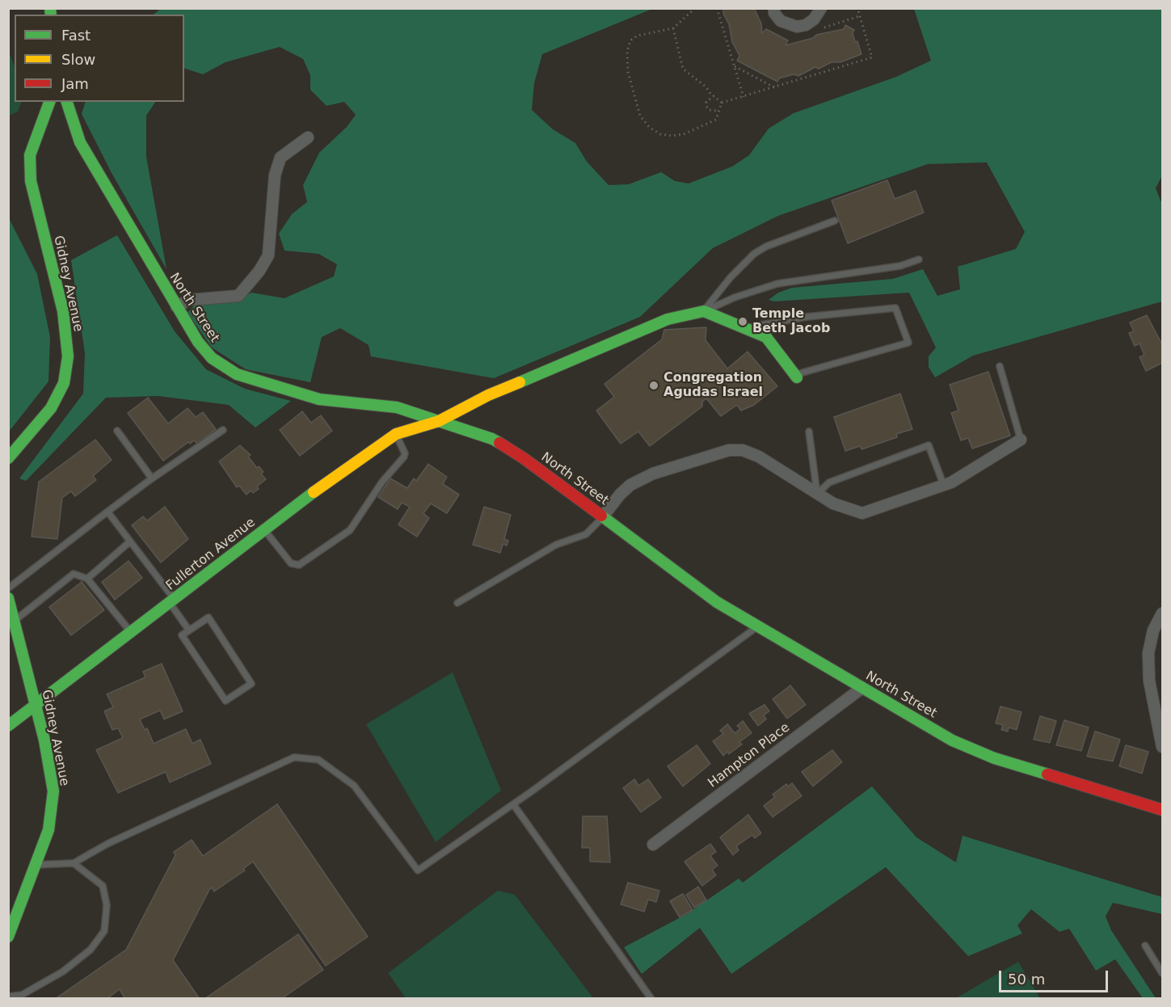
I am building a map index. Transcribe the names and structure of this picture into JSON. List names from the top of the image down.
{
  "streets": {
    "street": [
      "Gidney Avenue",
      "North Street",
      "Fullerton Avenue",
      "Hampton Place"
    ]
  },
  "crossings": [
    ["Gidney Avenue", "Fullerton Avenue"],
    ["North Street", "Fullerton Avenue"],
    ["North Street", "Hampton Place"]
  ],
  "places": ["Temple Beth Jacob", "Congregation Agudas Israel"],
  "legend": ["Fast", "Slow", "Jam"],
  "scale_bar": "50 m"
}
